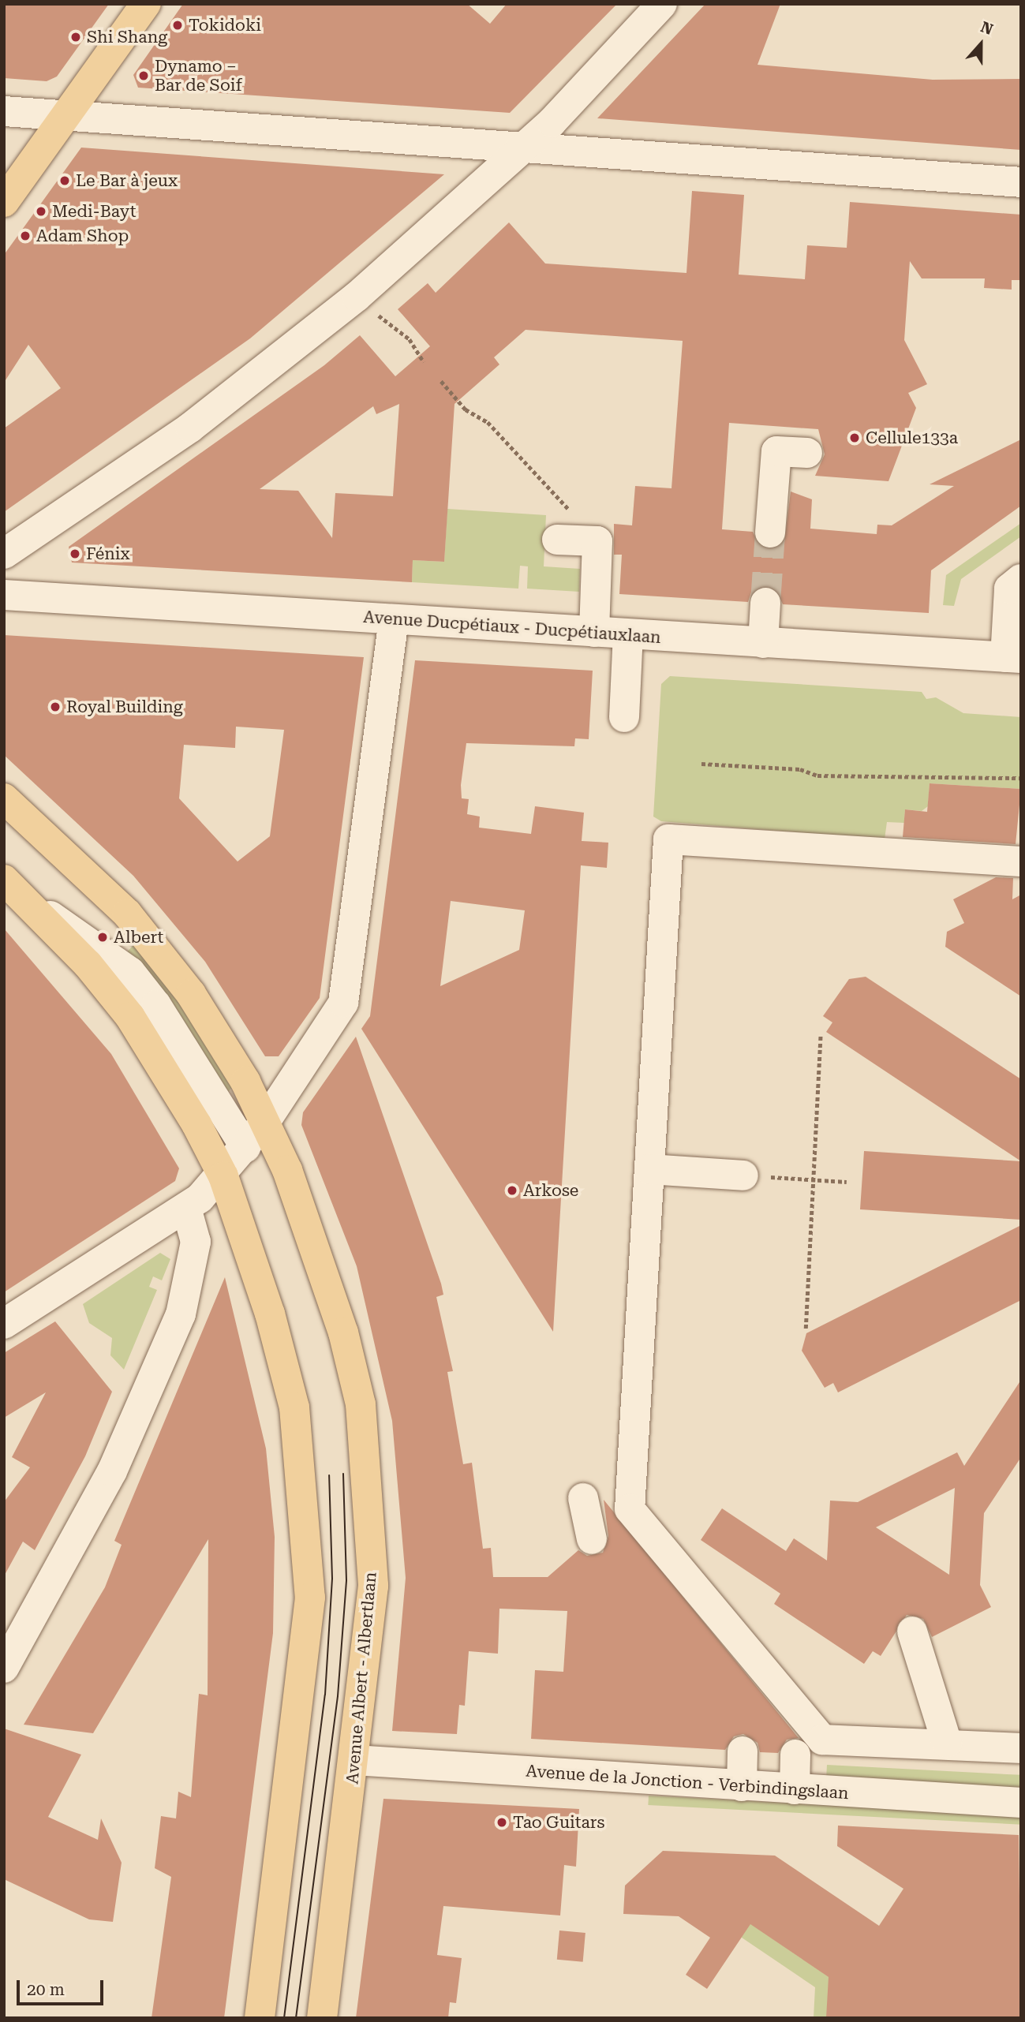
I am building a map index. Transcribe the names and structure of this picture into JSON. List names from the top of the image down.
{
  "streets": {
    "main road": ["Avenue Albert - Albertlaan"],
    "street": ["Avenue Ducpétiaux - Ducpétiauxlaan", "Avenue de la Jonction - Verbindingslaan"]
  },
  "crossings": [
    ["Avenue Albert - Albertlaan", "Avenue de la Jonction - Verbindingslaan"]
  ],
  "places": [
    "Tokidoki",
    "Shi Shang",
    "Dynamo – Bar de Soif",
    "Le Bar à jeux",
    "Medi-Bayt",
    "Adam Shop",
    "Cellule133a",
    "Fénix",
    "Royal Building",
    "Albert",
    "Arkose",
    "Tao Guitars"
  ],
  "scale_bar": "20 m",
  "north": "top"
}
